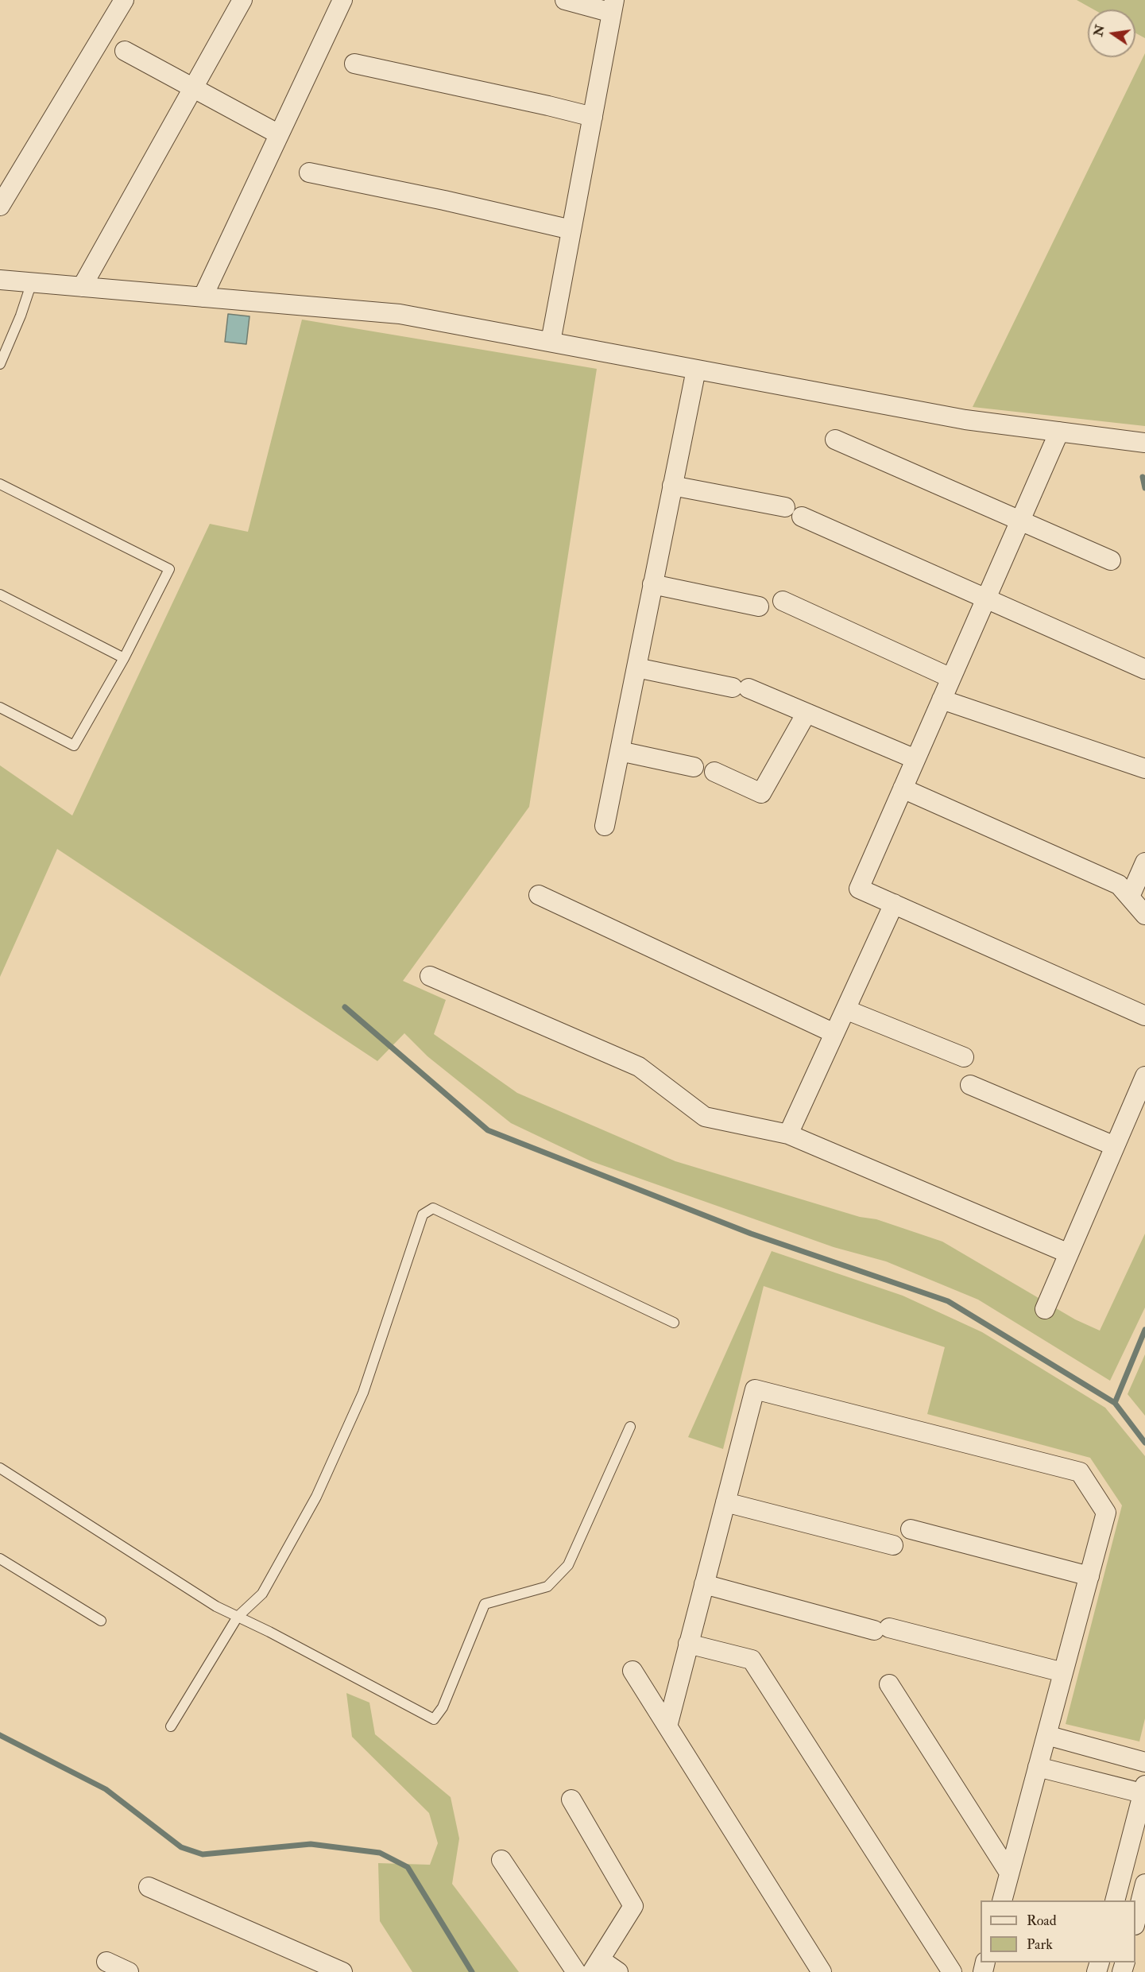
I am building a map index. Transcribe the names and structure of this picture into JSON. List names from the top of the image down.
{
  "legend": ["Road", "Park"],
  "north": "left"
}
